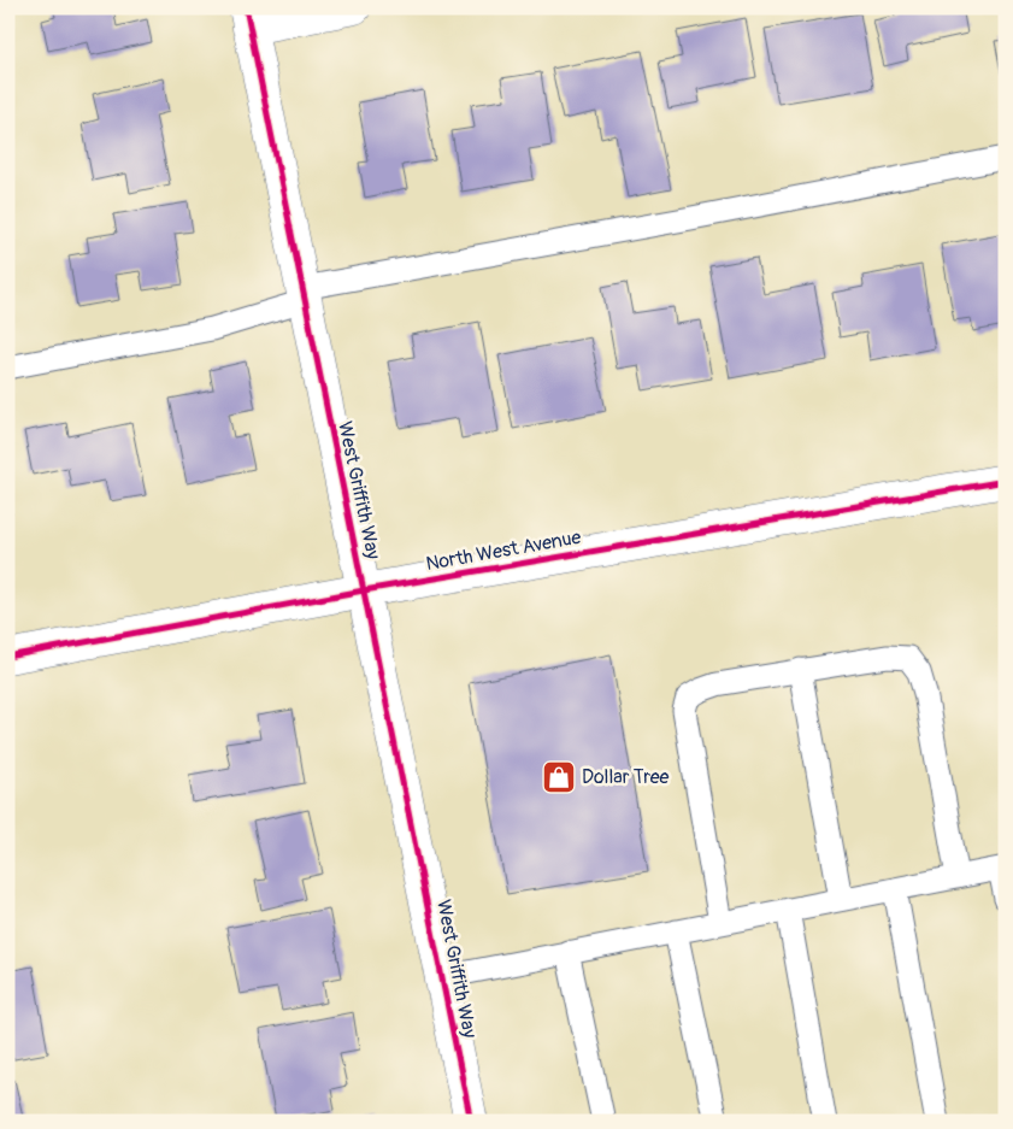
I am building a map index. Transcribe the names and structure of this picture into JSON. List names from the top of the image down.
{
  "streets": {
    "street": ["West Griffith Way", "North West Avenue"]
  },
  "crossings": [
    ["West Griffith Way", "North West Avenue"]
  ],
  "places": {
    "shop": ["Dollar Tree"]
  }
}
